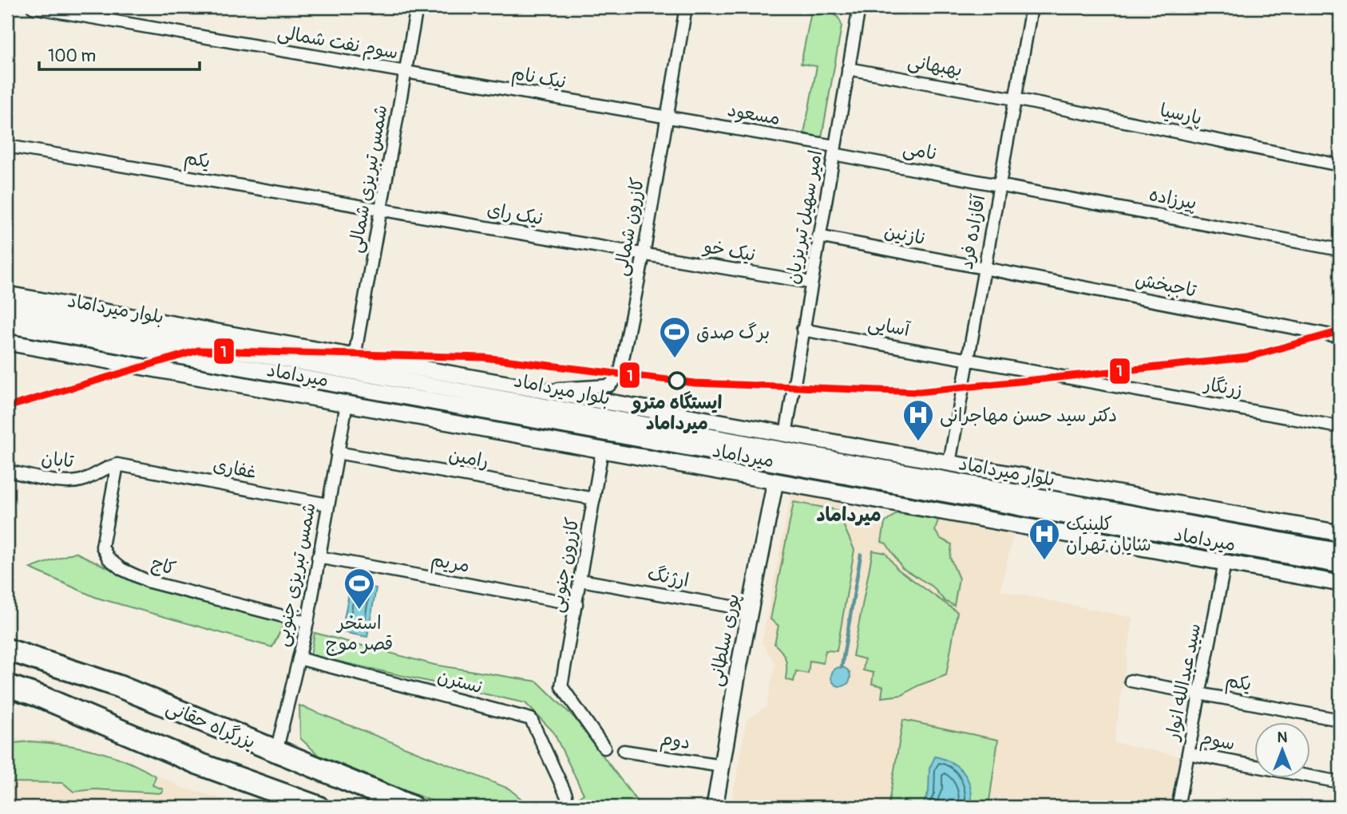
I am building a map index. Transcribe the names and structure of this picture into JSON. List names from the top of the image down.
{
  "streets": {
    "highway": ["بزرگراه حقانی"],
    "main road": ["بلوار میرداماد", "میرداماد", "پوری سلطانی"],
    "street": [
      "سوم نفت شمالی",
      "بهبهانی",
      "نیک نام",
      "مسعود",
      "پارسیا",
      "نامی",
      "یکم",
      "شمس تبریزی شمالی",
      "پیرزاده",
      "نیک رای",
      "امیر سهیل تبریزیان",
      "کازرون شمالی",
      "آقازاده فرد",
      "نازنین",
      "نیک خو",
      "تاجبخش",
      "آسایی",
      "زرنگار",
      "رامین",
      "تابان",
      "غفارى",
      "مریم",
      "کازرون جنوبی",
      "کاج",
      "شمس تبریزی جنوبی",
      "ارژنگ",
      "نسترن",
      "سید عبدالله انوار",
      "دوم",
      "سوم"
    ]
  },
  "crossings": [
    ["سوم نفت شمالی", "نیک نام"],
    ["سوم نفت شمالی", "شمس تبریزی شمالی"],
    ["بهبهانی", "پارسیا"],
    ["بهبهانی", "امیر سهیل تبریزیان"],
    ["بهبهانی", "آقازاده فرد"],
    ["نیک نام", "مسعود"],
    ["نیک نام", "شمس تبریزی شمالی"],
    ["نیک نام", "کازرون شمالی"],
    ["مسعود", "نامی"],
    ["مسعود", "امیر سهیل تبریزیان"],
    ["مسعود", "کازرون شمالی"],
    ["پارسیا", "آقازاده فرد"],
    ["نامی", "پیرزاده"],
    ["نامی", "امیر سهیل تبریزیان"],
    ["نامی", "آقازاده فرد"],
    ["یکم", "شمس تبریزی شمالی"],
    ["یکم", "نیک رای"],
    ["یکم", "سید عبدالله انوار"],
    ["شمس تبریزی شمالی", "نیک رای"],
    ["شمس تبریزی شمالی", "میرداماد"],
    ["پیرزاده", "آقازاده فرد"],
    ["نیک رای", "کازرون شمالی"],
    ["نیک رای", "نیک خو"],
    ["امیر سهیل تبریزیان", "نازنین"],
    ["امیر سهیل تبریزیان", "نیک خو"],
    ["امیر سهیل تبریزیان", "آسایی"],
    ["امیر سهیل تبریزیان", "میرداماد"],
    ["کازرون شمالی", "نیک خو"],
    ["کازرون شمالی", "میرداماد"],
    ["آقازاده فرد", "نازنین"],
    ["آقازاده فرد", "تاجبخش"],
    ["آقازاده فرد", "آسایی"],
    ["آقازاده فرد", "میرداماد"],
    ["آقازاده فرد", "زرنگار"],
    ["نازنین", "تاجبخش"],
    ["آسایی", "زرنگار"],
    ["میرداماد", "کازرون جنوبی"],
    ["میرداماد", "شمس تبریزی جنوبی"],
    ["میرداماد", "پوری سلطانی"],
    ["میرداماد", "سید عبدالله انوار"],
    ["رامین", "کازرون جنوبی"],
    ["رامین", "شمس تبریزی جنوبی"],
    ["تابان", "غفارى"],
    ["تابان", "کاج"],
    ["غفارى", "کاج"],
    ["غفارى", "شمس تبریزی جنوبی"],
    ["مریم", "کازرون جنوبی"],
    ["مریم", "شمس تبریزی جنوبی"],
    ["کازرون جنوبی", "ارژنگ"],
    ["کاج", "شمس تبریزی جنوبی"],
    ["شمس تبریزی جنوبی", "نسترن"],
    ["شمس تبریزی جنوبی", "بزرگراه حقانی"],
    ["ارژنگ", "پوری سلطانی"],
    ["پوری سلطانی", "دوم"],
    ["سید عبدالله انوار", "سوم"]
  ],
  "districts": ["میرداماد"],
  "places": {
    "sports": ["برگ صدق", "استخر قصر موج"],
    "other": ["ایستگاه مترو میرداماد"],
    "hospital": ["دکتر سید حسن مهاجرانی", "کلینیک شایان تهران"]
  },
  "lines": ["transit line 1"],
  "scale_bar": "100 m",
  "north": "top"
}
